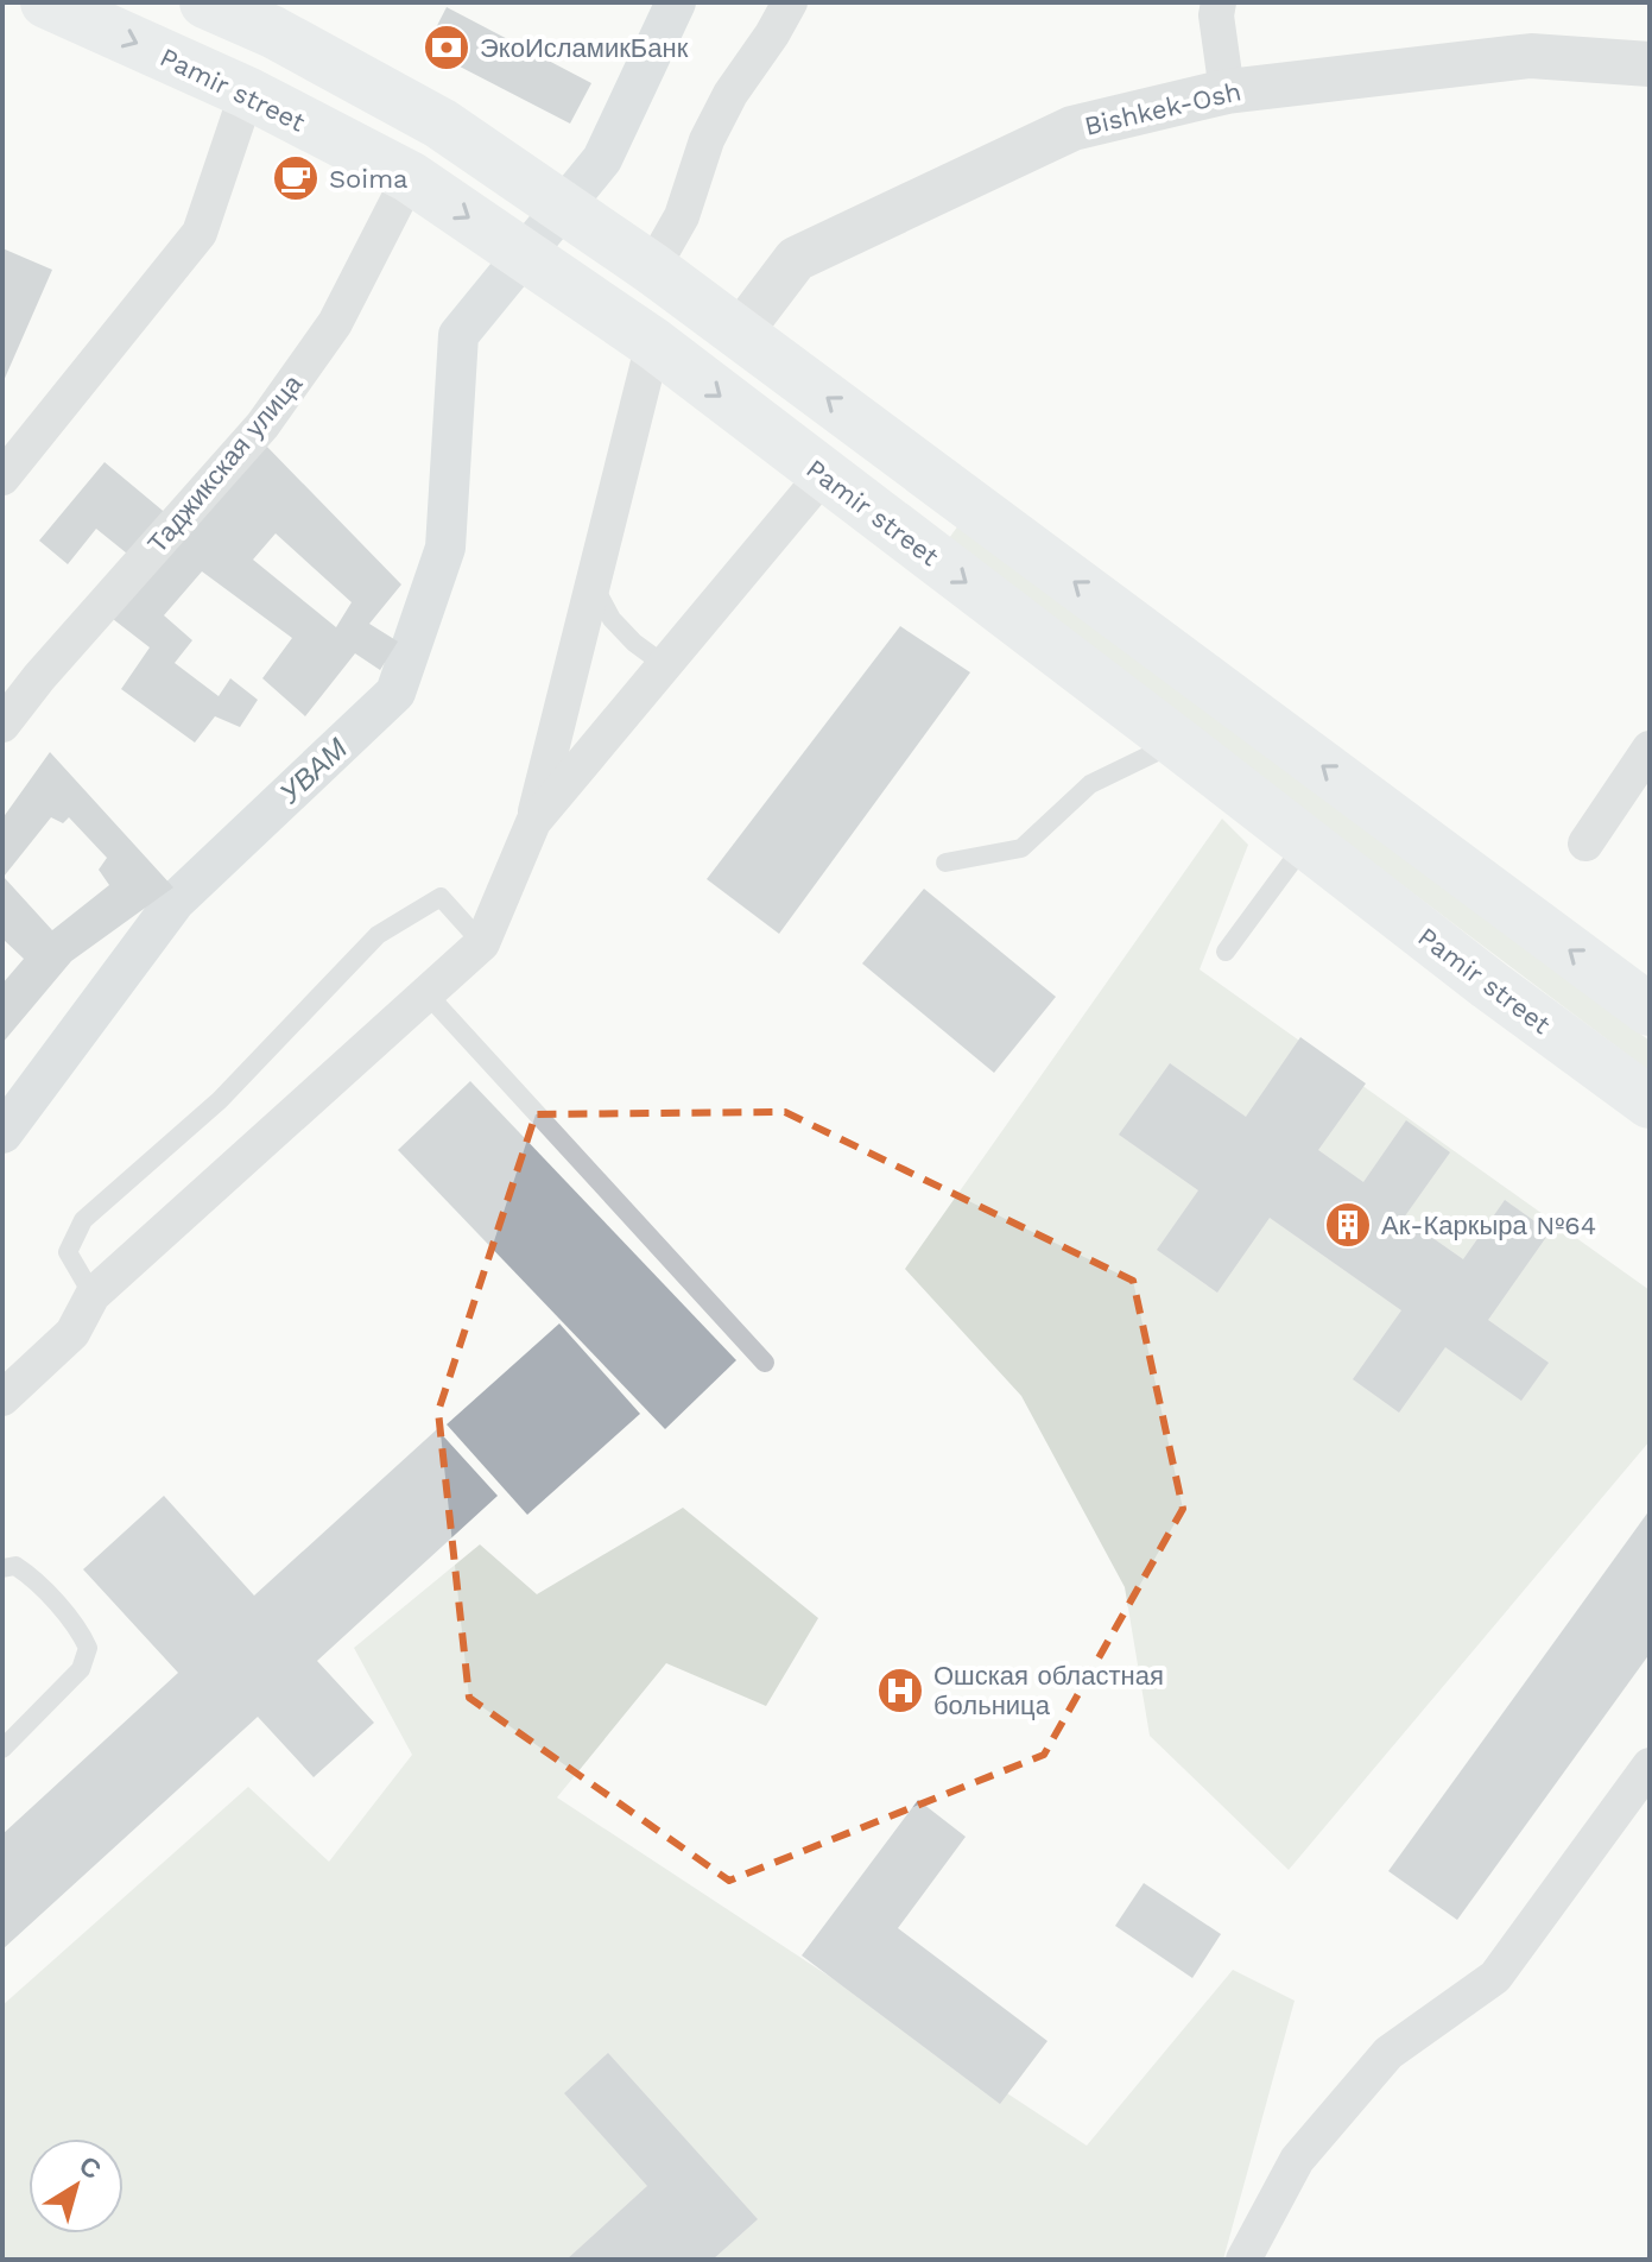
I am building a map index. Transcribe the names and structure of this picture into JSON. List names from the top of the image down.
{
  "streets": {
    "main road": ["Pamir street"],
    "street": ["Bishkek-Osh", "Таджикская улица"]
  },
  "crossings": [
    ["Pamir street", "Таджикская улица"]
  ],
  "water": ["УВАМ"],
  "places": {
    "bank": ["ЭкоИсламикБанк"],
    "cafe": ["Soima"],
    "building": ["Ак-Каркыра №64"],
    "hospital": ["Ошская областная больница"]
  },
  "north": "top right"
}
